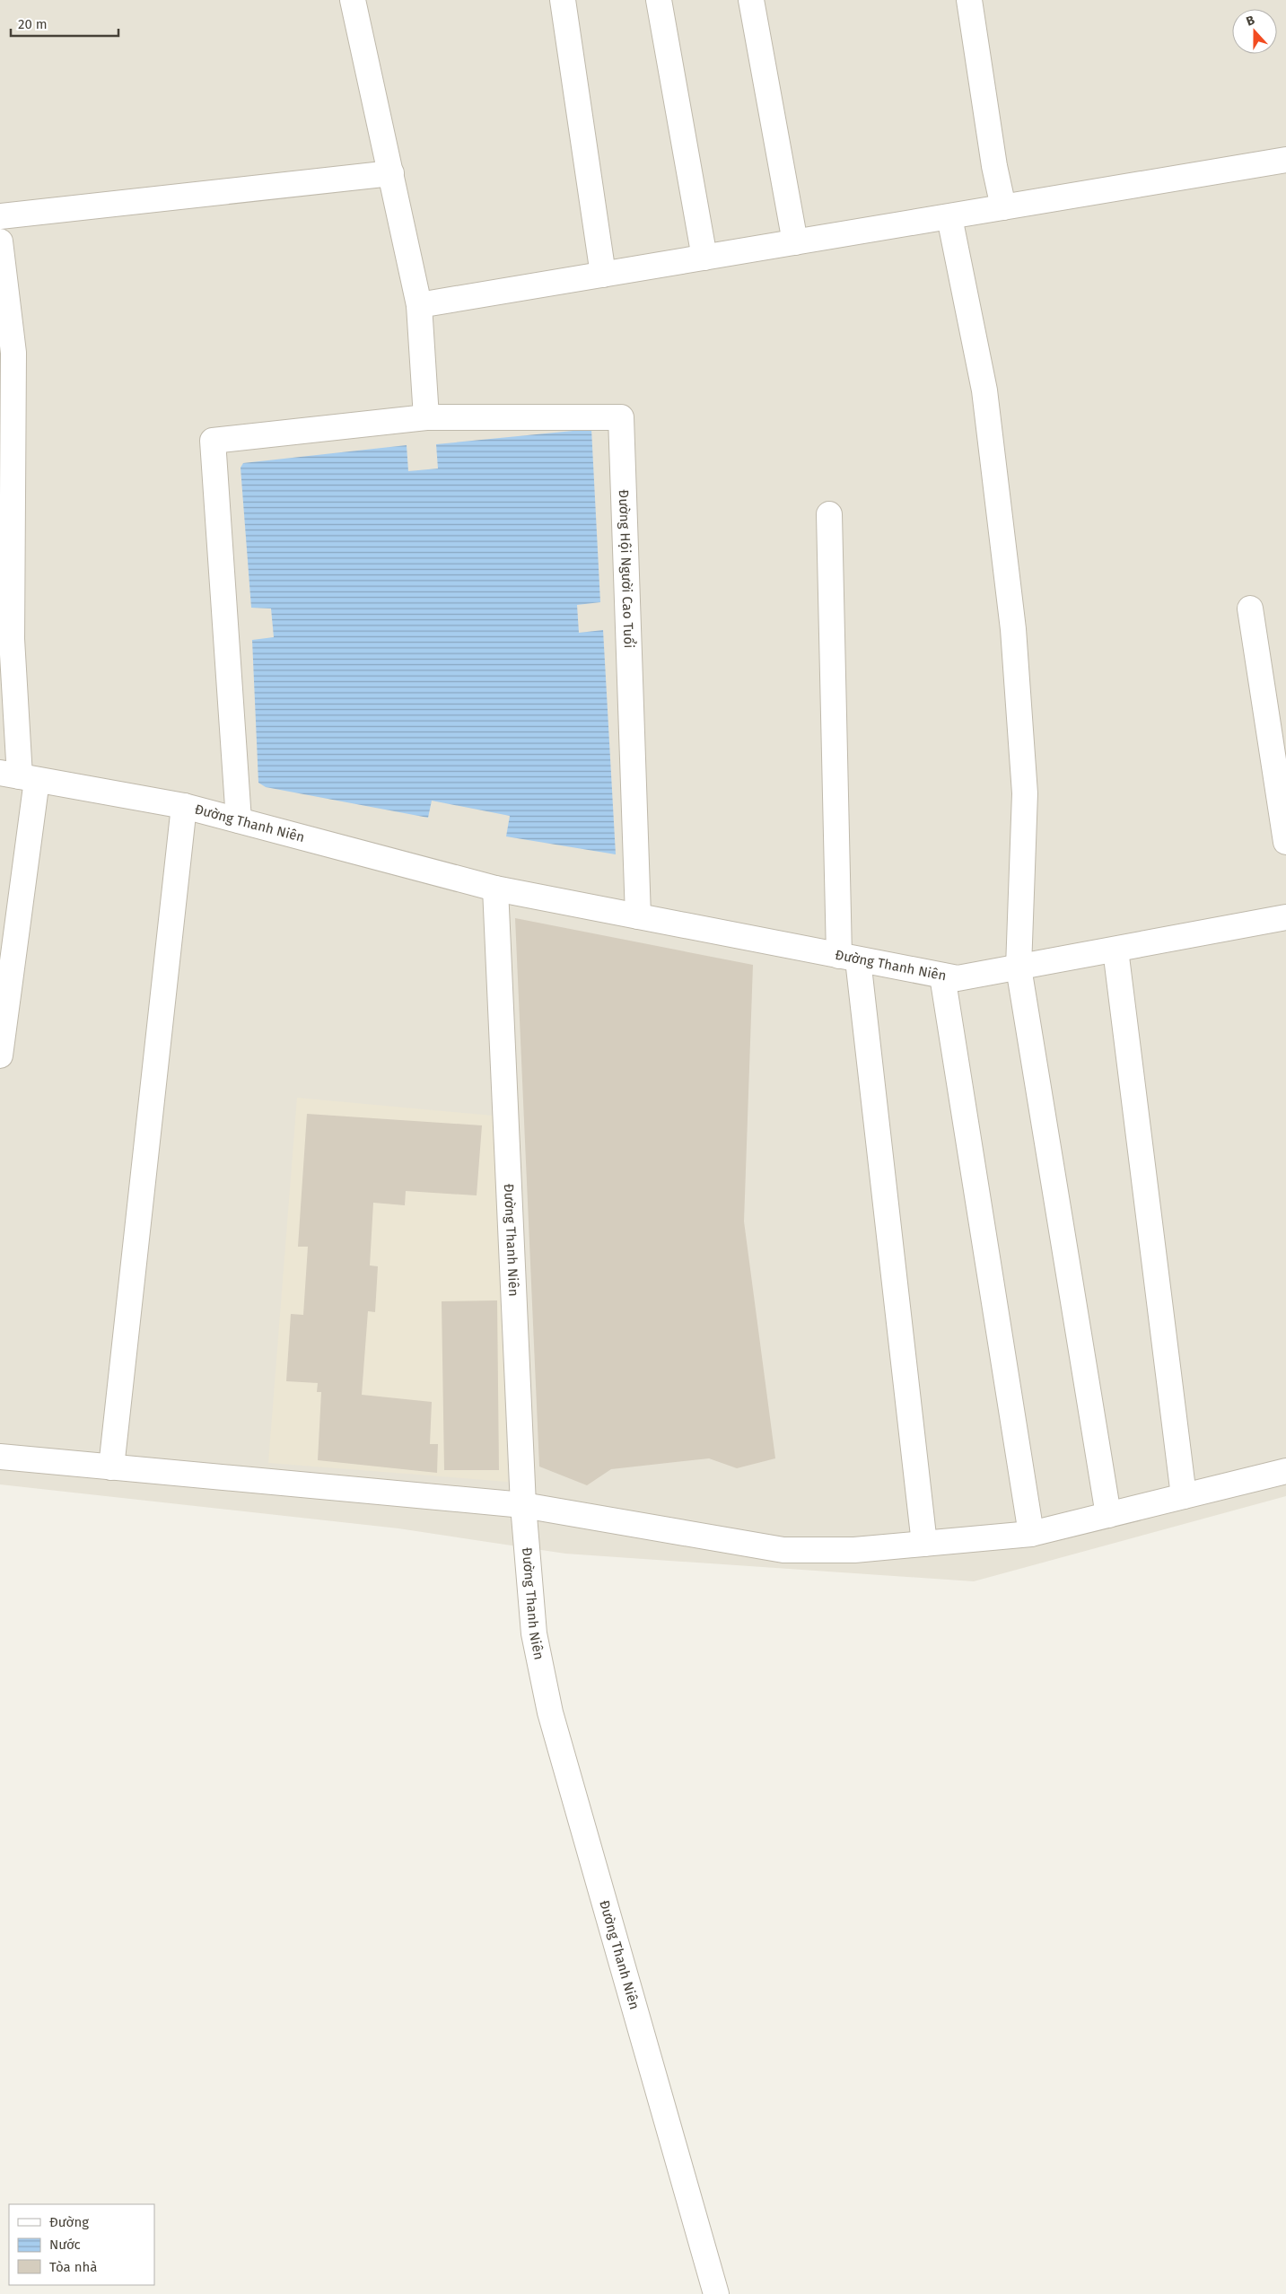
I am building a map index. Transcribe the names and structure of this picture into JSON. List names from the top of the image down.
{
  "streets": {
    "street": ["Đường Hội Người Cao Tuổi", "Đường Thanh Niên"]
  },
  "crossings": [
    ["Đường Hội Người Cao Tuổi", "Đường Thanh Niên"]
  ],
  "legend": ["Đường", "Nước", "Tòa nhà"],
  "scale_bar": "20 m",
  "north": "top"
}
